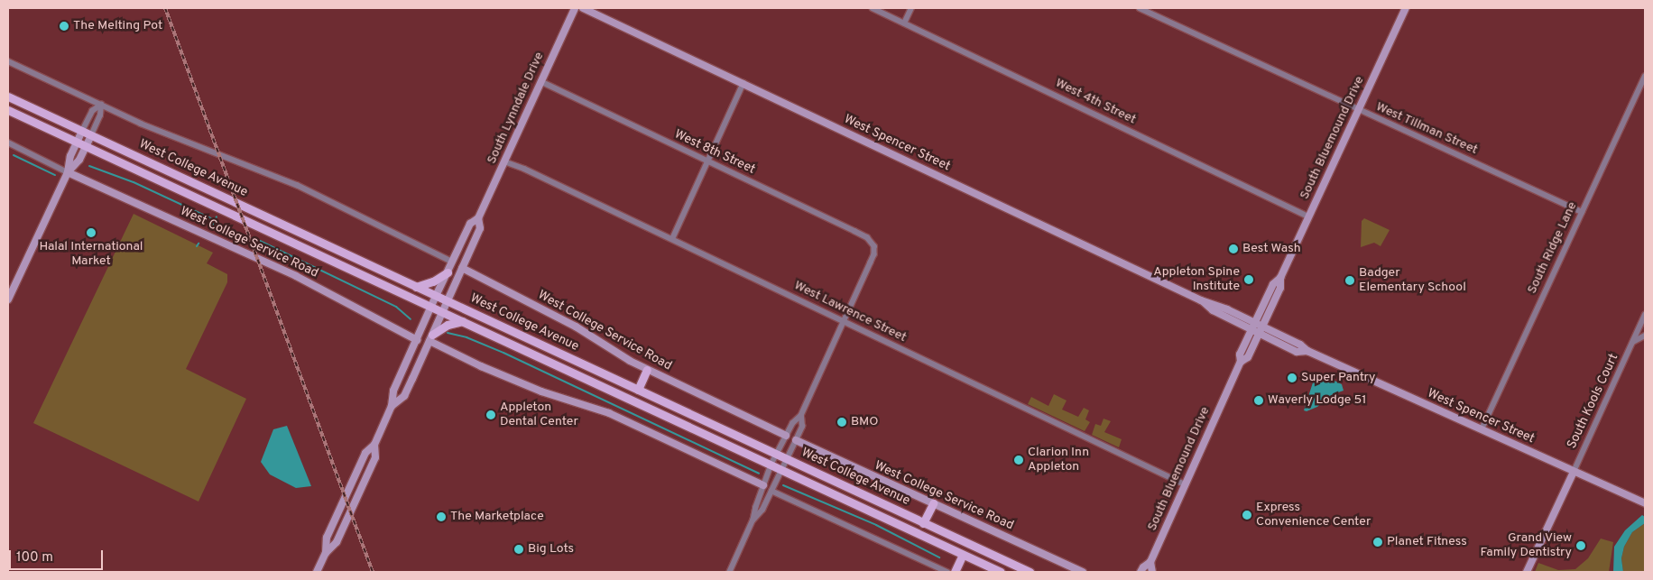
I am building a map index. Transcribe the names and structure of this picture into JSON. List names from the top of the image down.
{
  "streets": {
    "main road": ["West College Avenue"],
    "street": [
      "West 4th Street",
      "South Lynndale Drive",
      "West Tillman Street",
      "South Bluemound Drive",
      "West Spencer Street",
      "West 8th Street",
      "West College Service Road",
      "South Ridge Lane",
      "West Lawrence Street",
      "South Kools Court"
    ]
  },
  "crossings": [
    ["West 4th Street", "South Bluemound Drive"],
    ["South Lynndale Drive", "West 8th Street"],
    ["South Lynndale Drive", "West College Avenue"],
    ["South Lynndale Drive", "West College Service Road"],
    ["South Lynndale Drive", "West Lawrence Street"],
    ["West Tillman Street", "South Bluemound Drive"],
    ["West Tillman Street", "South Ridge Lane"],
    ["South Bluemound Drive", "West Spencer Street"],
    ["South Bluemound Drive", "West Lawrence Street"],
    ["West Spencer Street", "South Ridge Lane"],
    ["West Spencer Street", "South Kools Court"],
    ["West 8th Street", "West Lawrence Street"]
  ],
  "places": [
    "The Melting Pot",
    "Halal International Market",
    "Best Wash",
    "Appleton Spine Institute",
    "Badger Elementary School",
    "Super Pantry",
    "Waverly Lodge 51",
    "Appleton Dental Center",
    "BMO",
    "Clarion Inn Appleton",
    "Express Convenience Center",
    "The Marketplace",
    "Planet Fitness",
    "Grand View Family Dentistry",
    "Big Lots"
  ],
  "scale_bar": "100 m"
}
